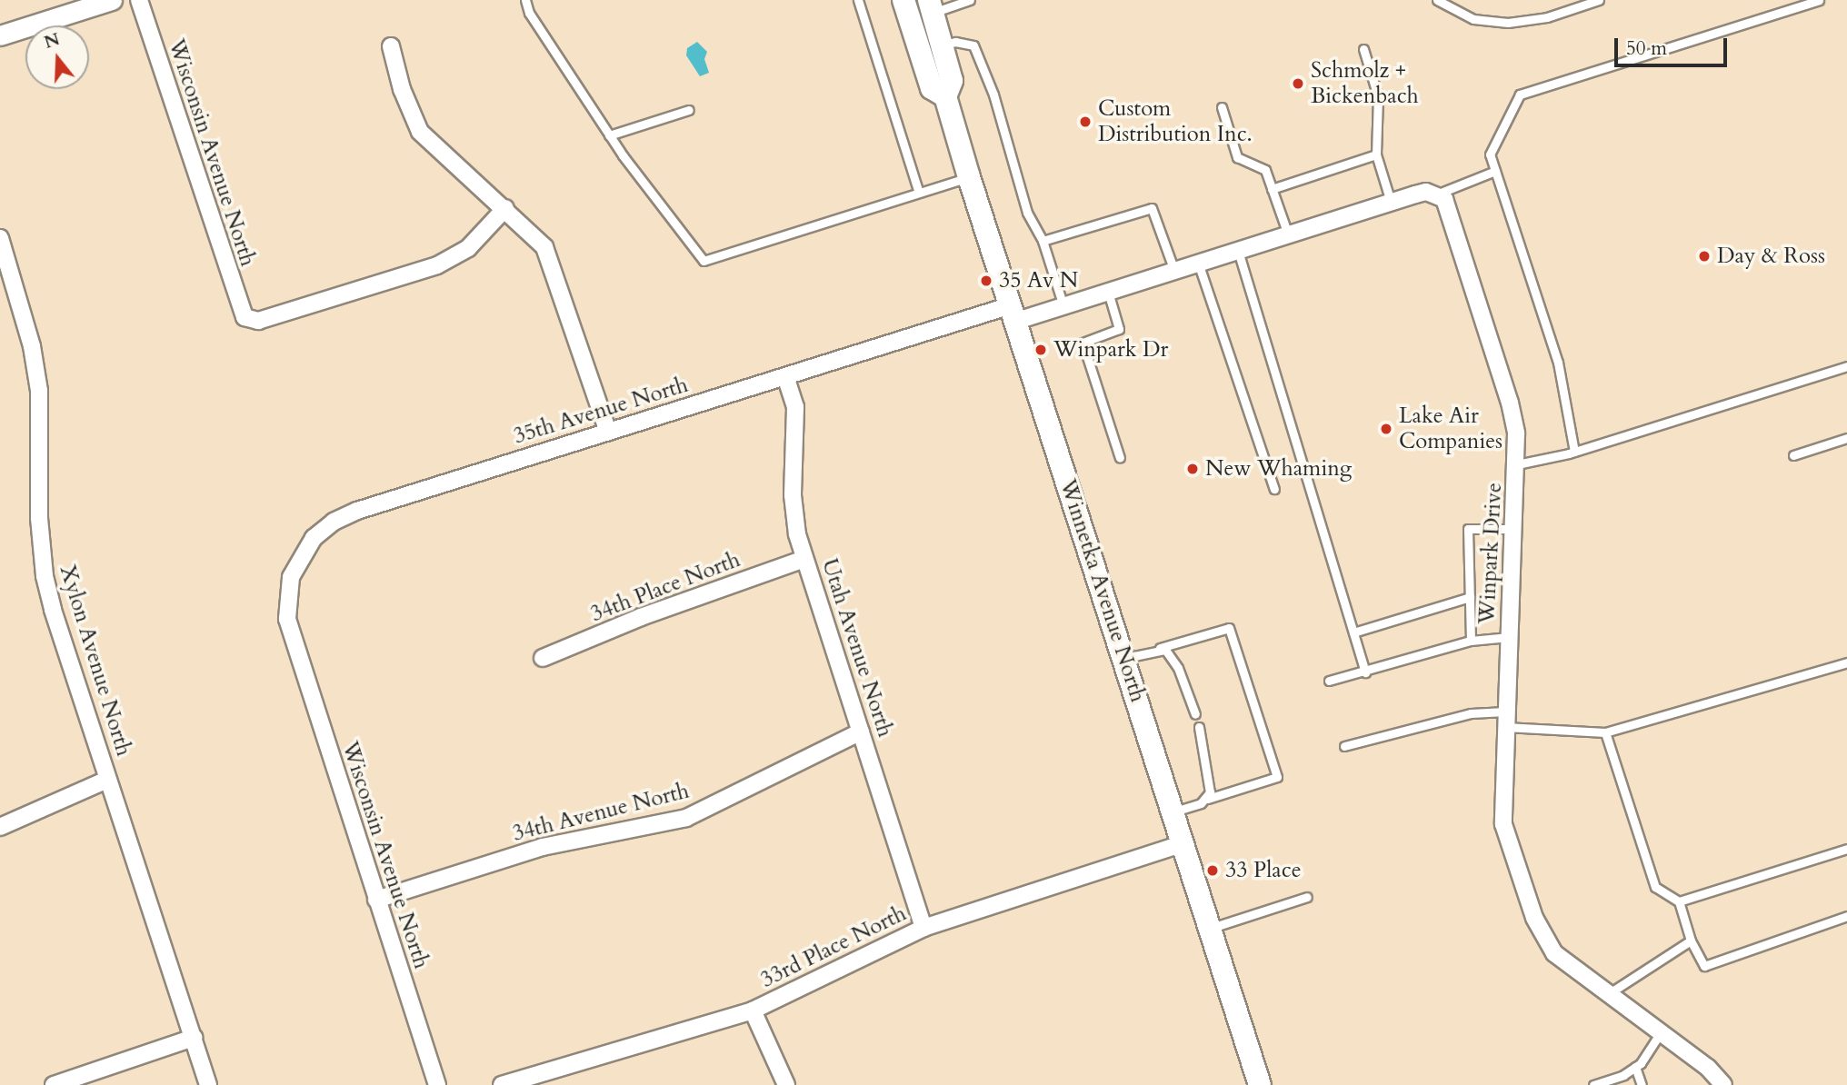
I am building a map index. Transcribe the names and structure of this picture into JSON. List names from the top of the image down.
{
  "streets": {
    "main road": ["Winnetka Avenue North"],
    "street": [
      "Wisconsin Avenue North",
      "35th Avenue North",
      "Winpark Drive",
      "34th Place North",
      "Utah Avenue North",
      "Xylon Avenue North",
      "34th Avenue North",
      "33rd Place North"
    ]
  },
  "crossings": [
    ["Wisconsin Avenue North", "35th Avenue North"],
    ["Wisconsin Avenue North", "34th Avenue North"],
    ["35th Avenue North", "Winnetka Avenue North"],
    ["35th Avenue North", "Utah Avenue North"],
    ["34th Place North", "Utah Avenue North"],
    ["Winnetka Avenue North", "33rd Place North"],
    ["Utah Avenue North", "34th Avenue North"],
    ["Utah Avenue North", "33rd Place North"]
  ],
  "places": [
    "Schmolz + Bickenbach",
    "Custom Distribution Inc.",
    "Day & Ross",
    "35 Av N",
    "Winpark Dr",
    "Lake Air Companies",
    "New Whaming",
    "33 Place"
  ],
  "scale_bar": "50 m",
  "north": "top"
}
